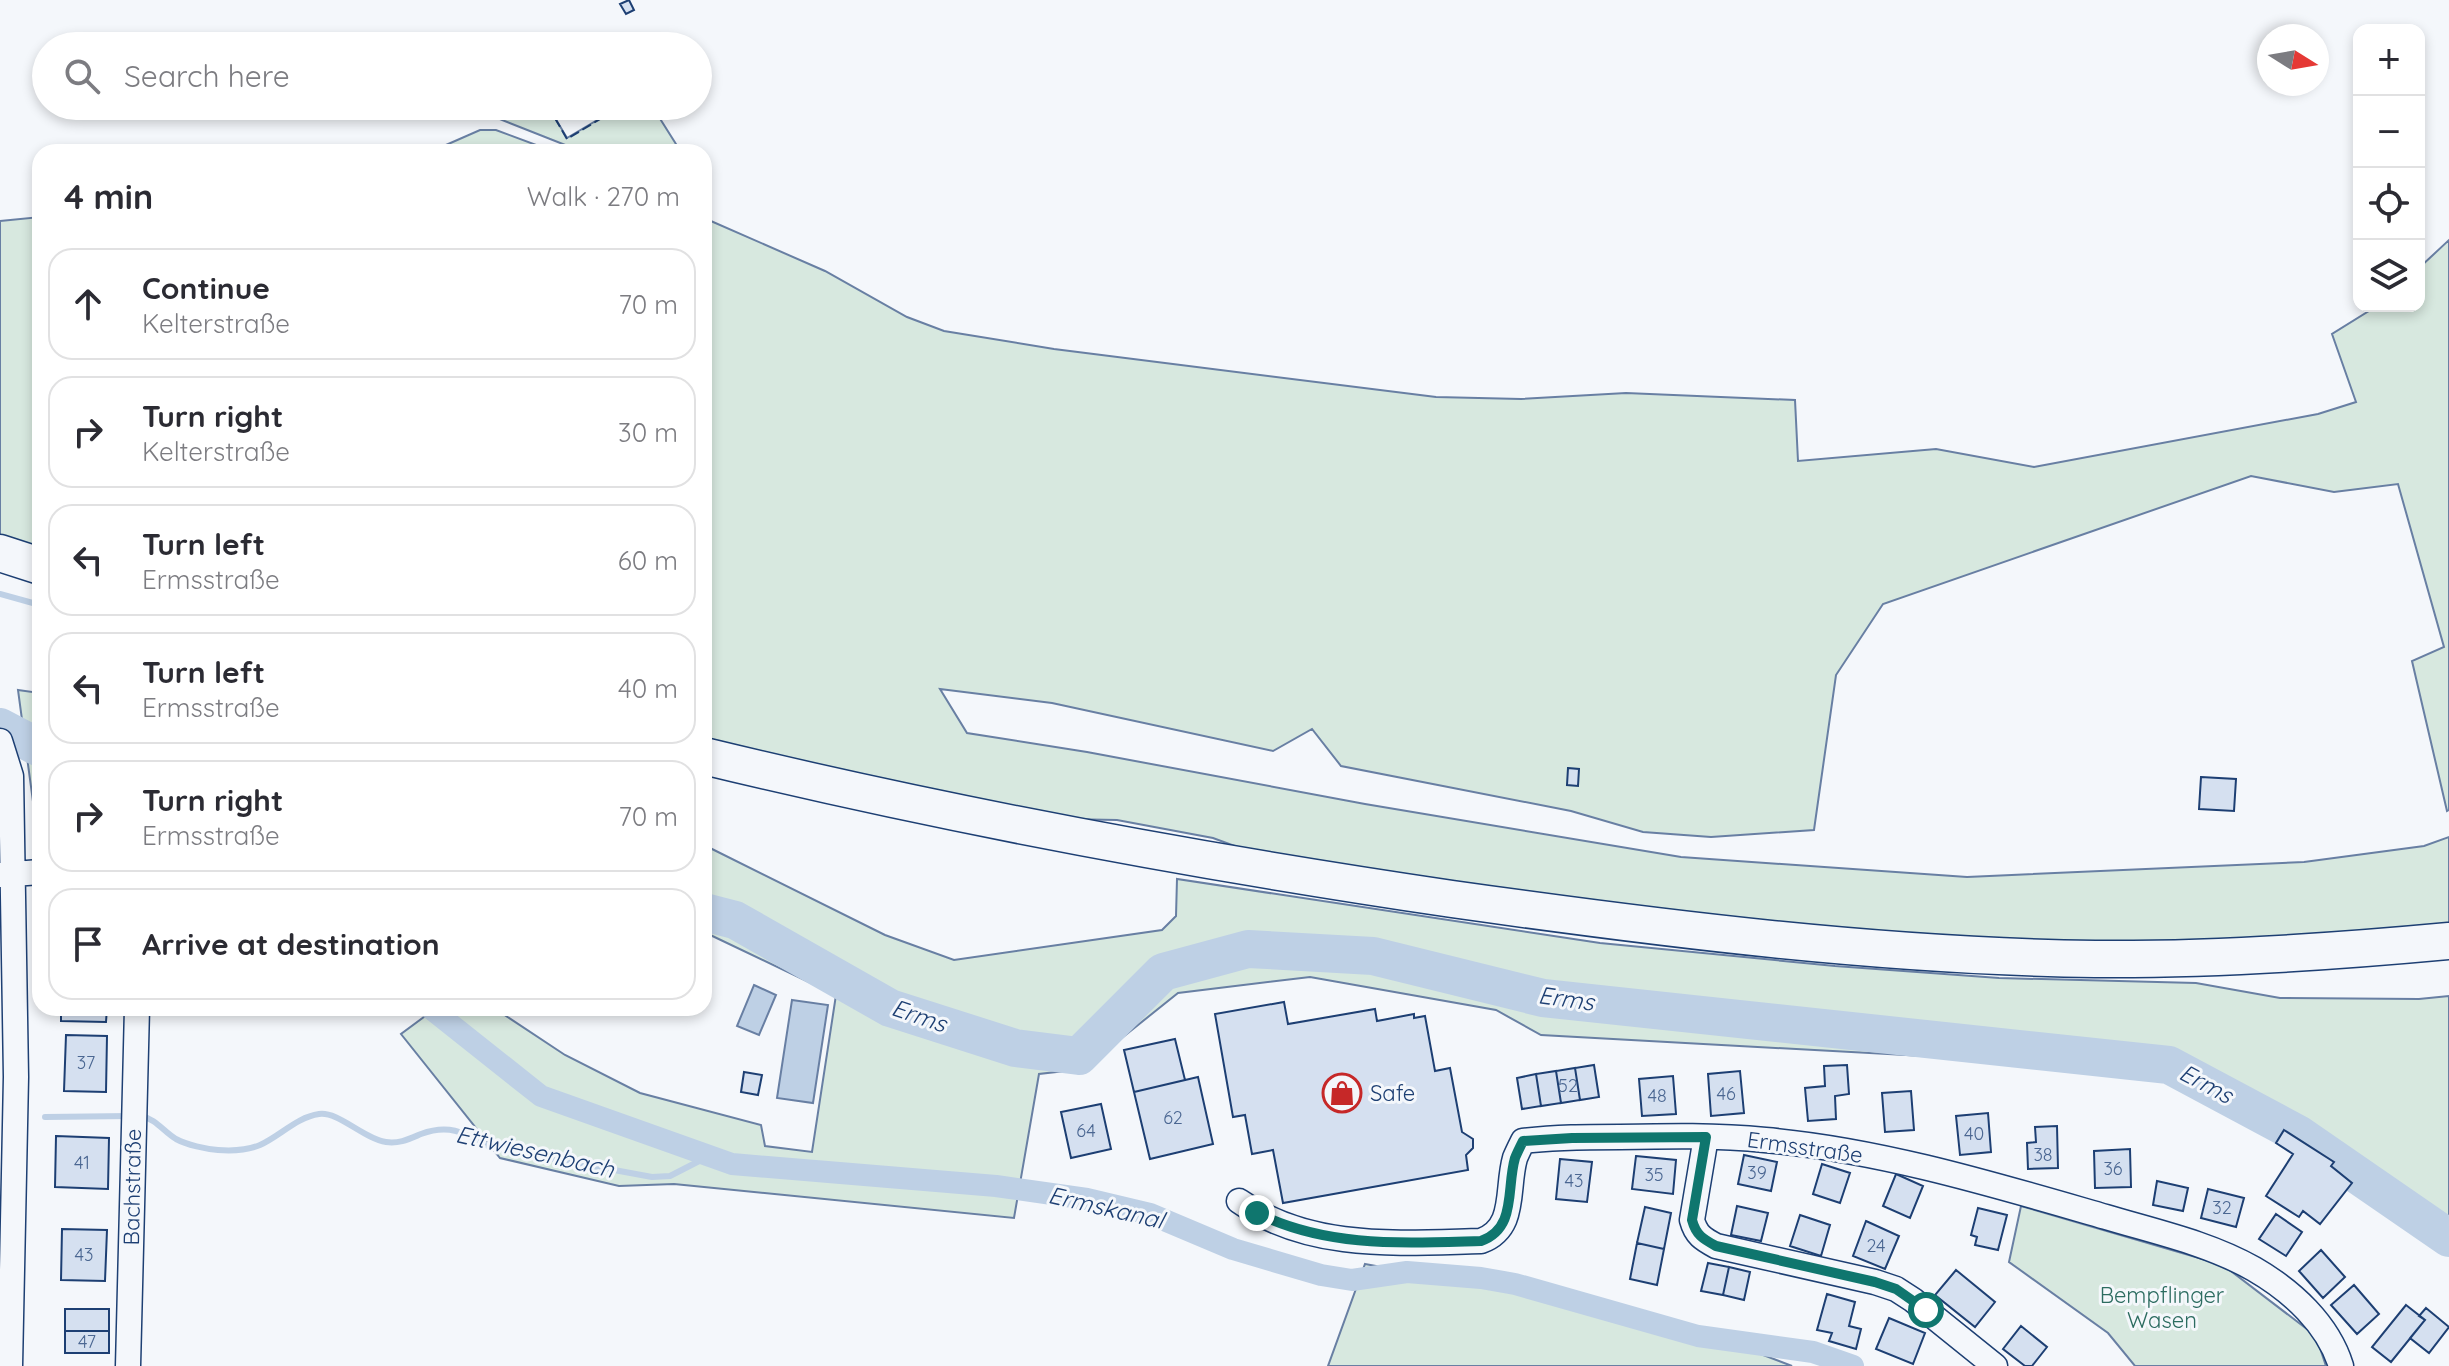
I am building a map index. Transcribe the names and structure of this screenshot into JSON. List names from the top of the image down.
{
  "streets": {
    "street": ["Ermsstraße", "Bachstraße"]
  },
  "water": ["Erms", "Ettwiesenbach", "Ermskanal"],
  "parks": ["Bempflinger Wasen"],
  "places": {
    "shop": ["Safe"]
  },
  "house_numbers": [
    "37",
    "52",
    "46",
    "48",
    "62",
    "64",
    "40",
    "38",
    "41",
    "36",
    "39",
    "35",
    "43",
    "32",
    "24",
    "43",
    "47"
  ],
  "north": "right",
  "page": {
    "map_buttons": ["+", "−"],
    "search": "Search here",
    "heading": ["4 min", "Walk · 270 m"],
    "list": [
      ["Continue", "Kelterstraße", "70 m"],
      ["Turn right", "Kelterstraße", "30 m"],
      ["Turn left", "Ermsstraße", "60 m"],
      ["Turn left", "Ermsstraße", "40 m"],
      ["Turn right", "Ermsstraße", "70 m"],
      "Arrive at destination"
    ]
  }
}
